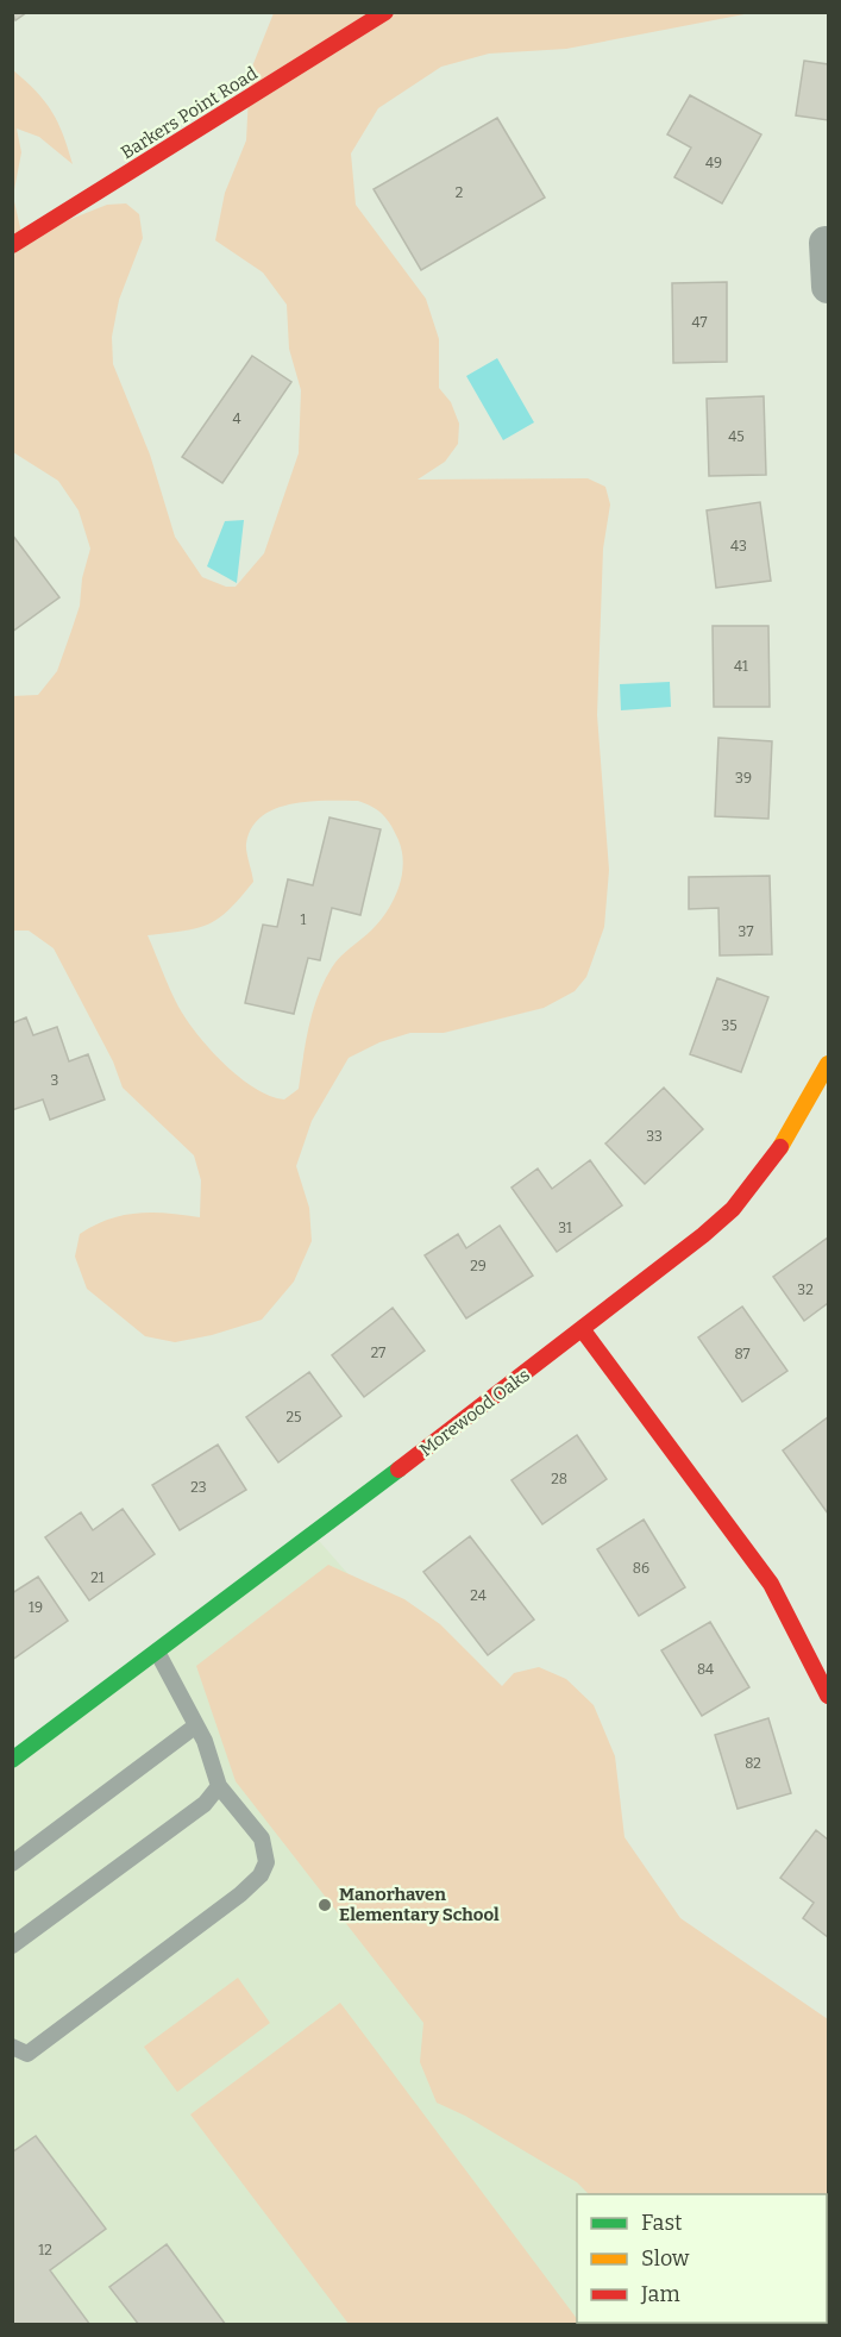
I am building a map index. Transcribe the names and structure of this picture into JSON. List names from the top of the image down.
{
  "streets": {
    "street": ["Barkers Point Road", "Morewood Oaks"]
  },
  "places": ["Manorhaven Elementary School"],
  "house_numbers": [
    "49",
    "2",
    "47",
    "4",
    "45",
    "43",
    "41",
    "39",
    "1",
    "37",
    "35",
    "3",
    "33",
    "31",
    "29",
    "32",
    "27",
    "87",
    "25",
    "28",
    "23",
    "86",
    "21",
    "24",
    "19",
    "84",
    "82",
    "12"
  ],
  "legend": ["Fast", "Slow", "Jam"]
}
